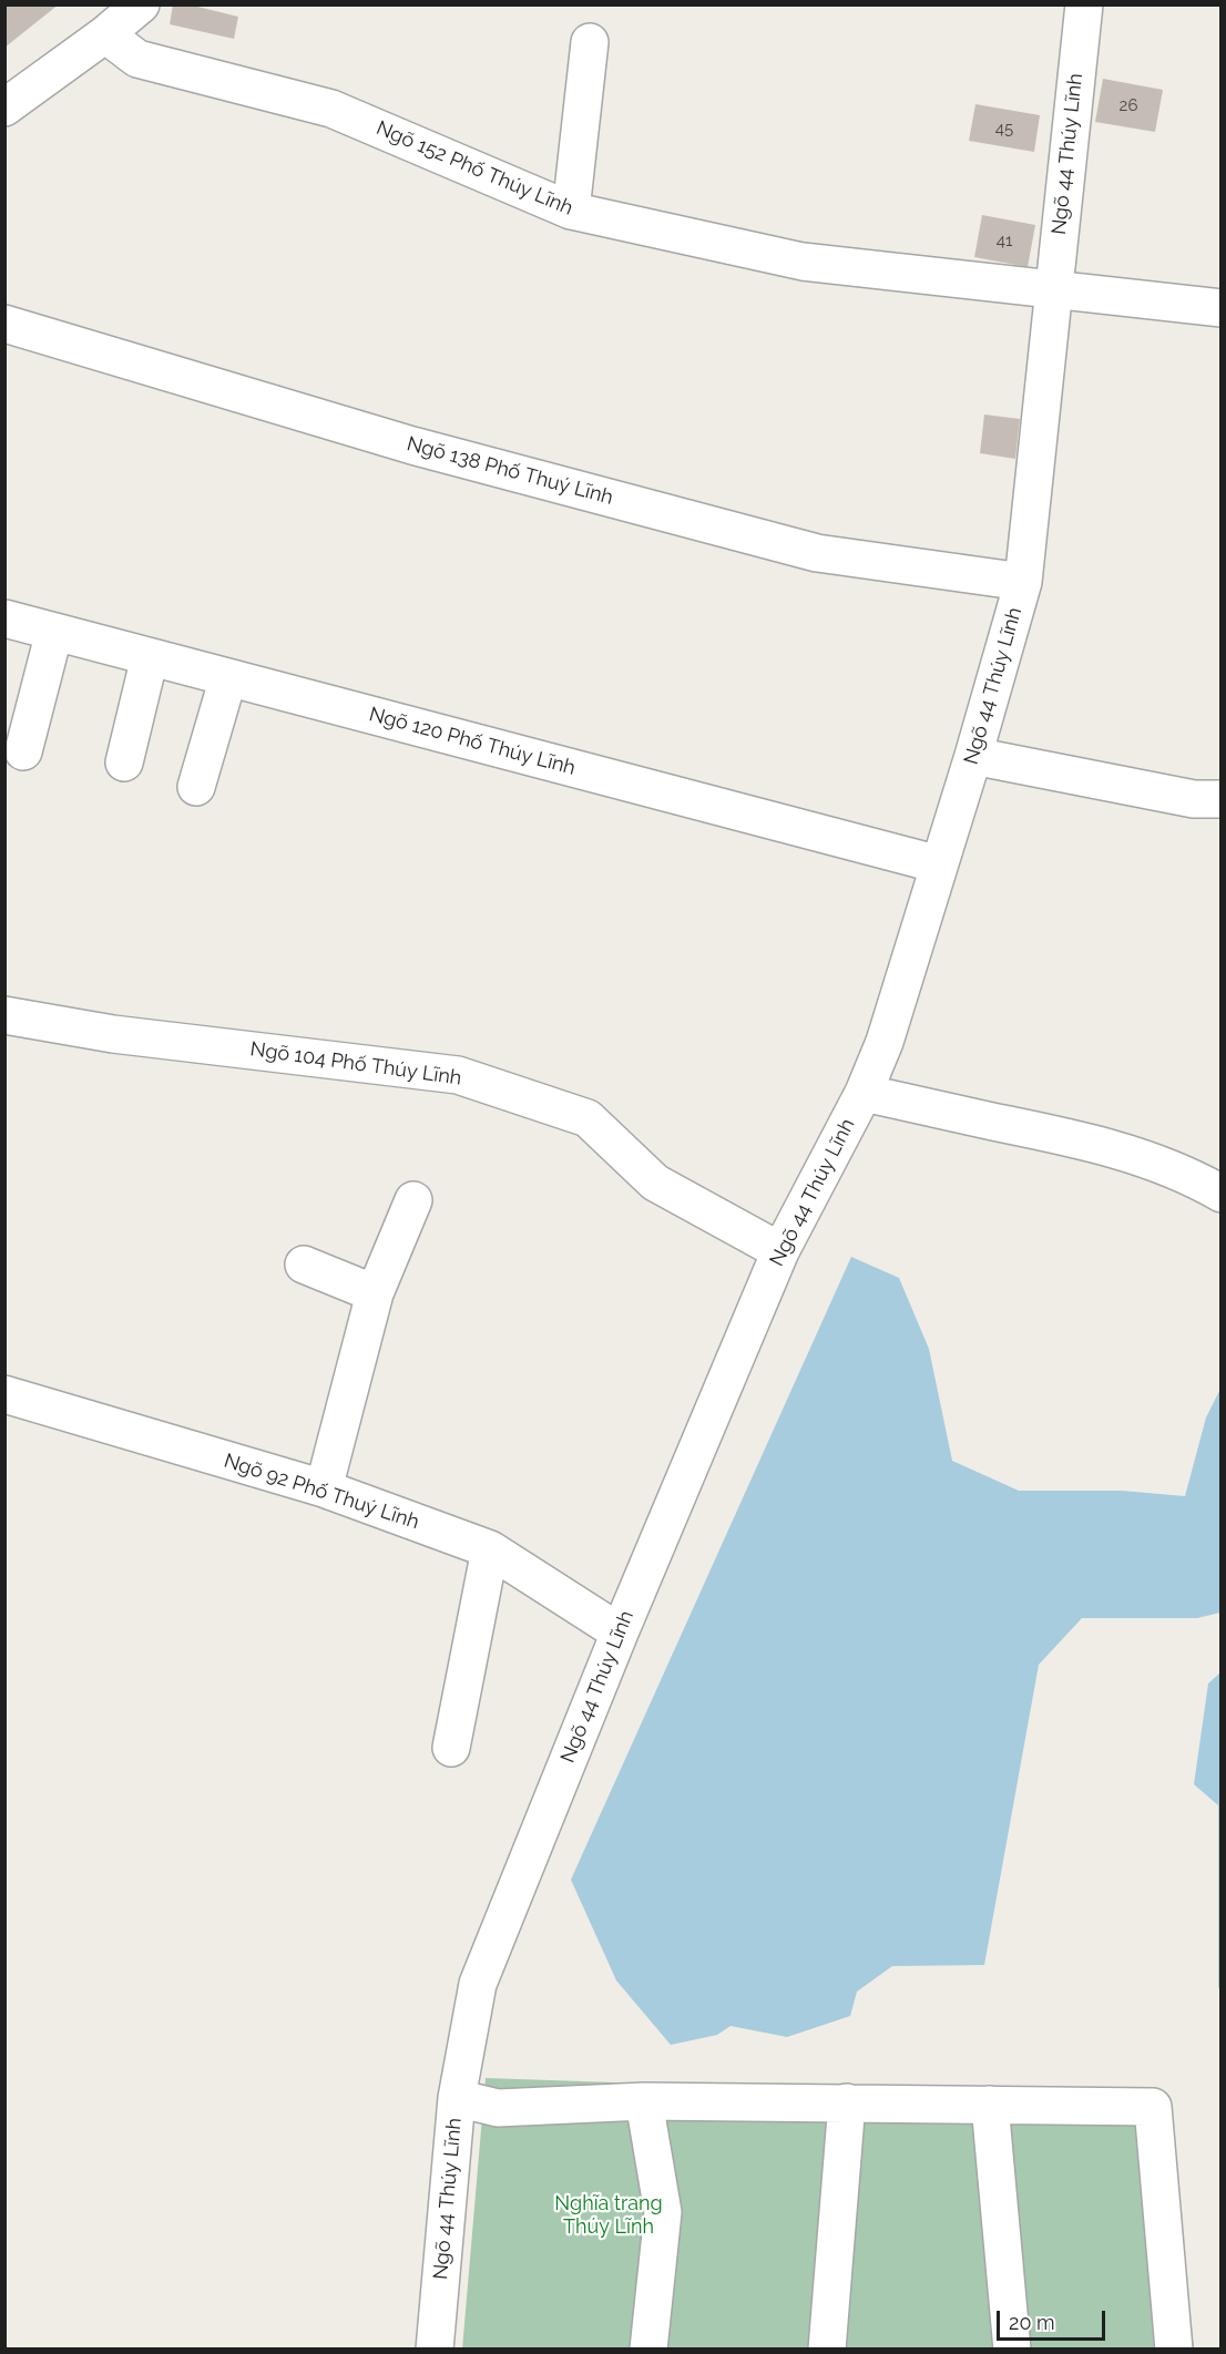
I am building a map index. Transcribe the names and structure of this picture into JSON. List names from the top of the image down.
{
  "streets": {
    "street": [
      "Ngõ 44 Thúy Lĩnh",
      "Ngõ 152 Phố Thúy Lĩnh",
      "Ngõ 138 Phố Thuý Lĩnh",
      "Ngõ 120 Phố Thúy Lĩnh",
      "Ngõ 104 Phố Thúy Lĩnh",
      "Ngõ 92 Phố Thuý Lĩnh"
    ]
  },
  "crossings": [
    ["Ngõ 44 Thúy Lĩnh", "Ngõ 152 Phố Thúy Lĩnh"],
    ["Ngõ 44 Thúy Lĩnh", "Ngõ 138 Phố Thuý Lĩnh"],
    ["Ngõ 44 Thúy Lĩnh", "Ngõ 120 Phố Thúy Lĩnh"],
    ["Ngõ 44 Thúy Lĩnh", "Ngõ 104 Phố Thúy Lĩnh"],
    ["Ngõ 44 Thúy Lĩnh", "Ngõ 92 Phố Thuý Lĩnh"]
  ],
  "parks": ["Nghĩa trang Thúy Lĩnh"],
  "house_numbers": ["26", "45", "41"],
  "scale_bar": "20 m"
}
